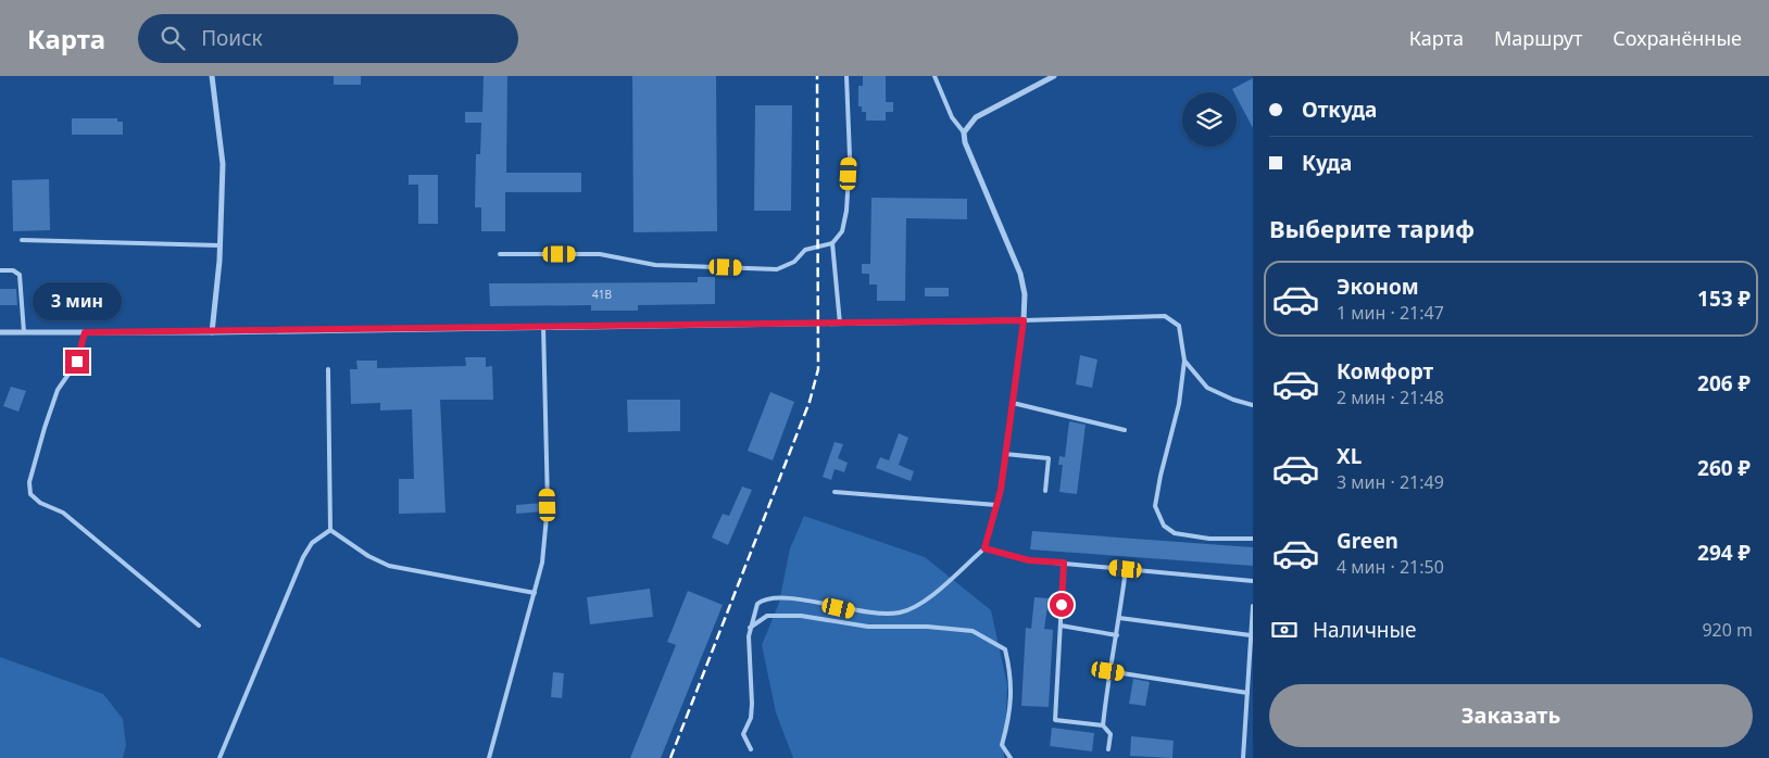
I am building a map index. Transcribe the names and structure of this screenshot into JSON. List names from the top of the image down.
{
  "house_numbers": ["41В"],
  "page": {
    "header": "Карта",
    "search": "Поиск",
    "nav": ["Карта", "Маршрут", "Сохранённые"],
    "banner": ["Откуда", "Куда"],
    "heading": "Выберите тариф",
    "list": [
      {
        "name": "Эконом",
        "note": "1 мин · 21:47",
        "value": "153 ₽"
      },
      {
        "name": "Комфорт",
        "note": "2 мин · 21:48",
        "value": "206 ₽"
      },
      {
        "name": "XL",
        "note": "3 мин · 21:49",
        "value": "260 ₽"
      },
      {
        "name": "Green",
        "note": "4 мин · 21:50",
        "value": "294 ₽"
      }
    ],
    "bubble": "3 мин",
    "pay": ["Наличные", "920 m"],
    "buttons": "Заказать"
  }
}
